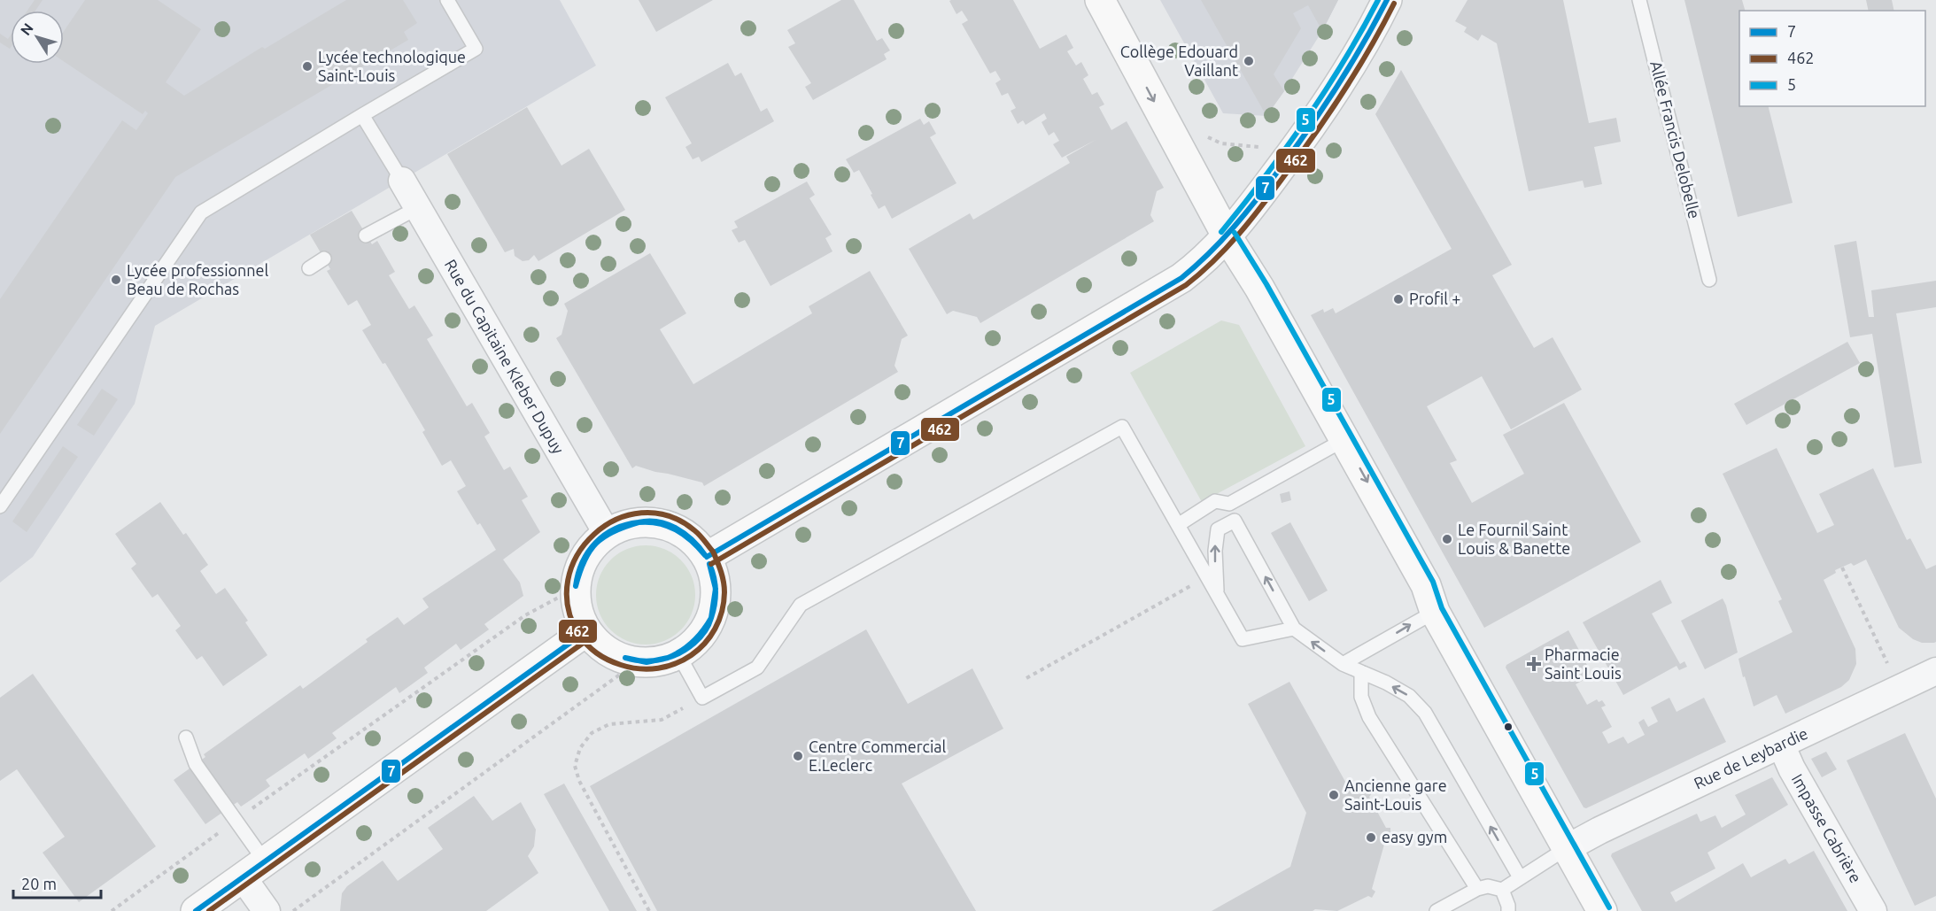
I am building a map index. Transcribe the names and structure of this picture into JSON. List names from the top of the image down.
{
  "streets": {
    "street": ["Rue du Capitaine Kleber Dupuy", "Rue de Leybardie", "Impasse Cabrière"],
    "lane": ["Allée Francis Delobelle"]
  },
  "crossings": [
    ["Rue de Leybardie", "Impasse Cabrière"]
  ],
  "places": {
    "other": [
      "Collège Edouard Vaillant",
      "Lycée technologique Saint-Louis",
      "Lycée professionnel Beau de Rochas",
      "Profil +",
      "Le Fournil Saint Louis & Banette",
      "Centre Commercial E.Leclerc",
      "Ancienne gare Saint-Louis",
      "easy gym"
    ],
    "health": ["Pharmacie Saint Louis"]
  },
  "lines": ["transit line 7", "transit line 5", "transit line 462"],
  "legend": ["7", "462", "5"],
  "scale_bar": "20 m",
  "north": "top left"
}
